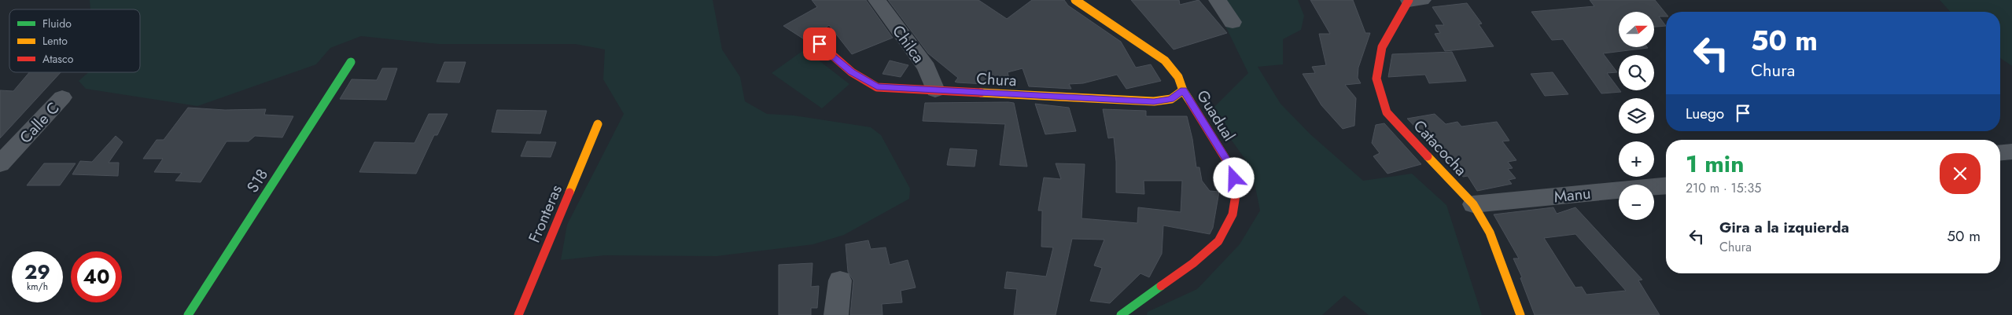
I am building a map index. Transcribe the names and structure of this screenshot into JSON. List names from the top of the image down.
{
  "streets": {
    "street": [
      "Chilca",
      "Chura",
      "Guadual",
      "Calle C",
      "Catacocha",
      "S18",
      "Manu",
      "Fronteras"
    ]
  },
  "crossings": [
    ["Chilca", "Chura"],
    ["Chura", "Guadual"],
    ["Catacocha", "Manu"]
  ],
  "legend": ["Fluido", "Lento", "Atasco"],
  "north": "right",
  "page": {
    "map_buttons": ["+", "−"],
    "turn": ["50 m", "Chura"],
    "then": "Luego",
    "heading": ["1 min", "210 m · 15:35"],
    "list": [
      {
        "name": "Gira a la izquierda",
        "note": "Chura",
        "value": "50 m"
      }
    ],
    "speed": "29 km/h",
    "limit": "40"
  }
}
